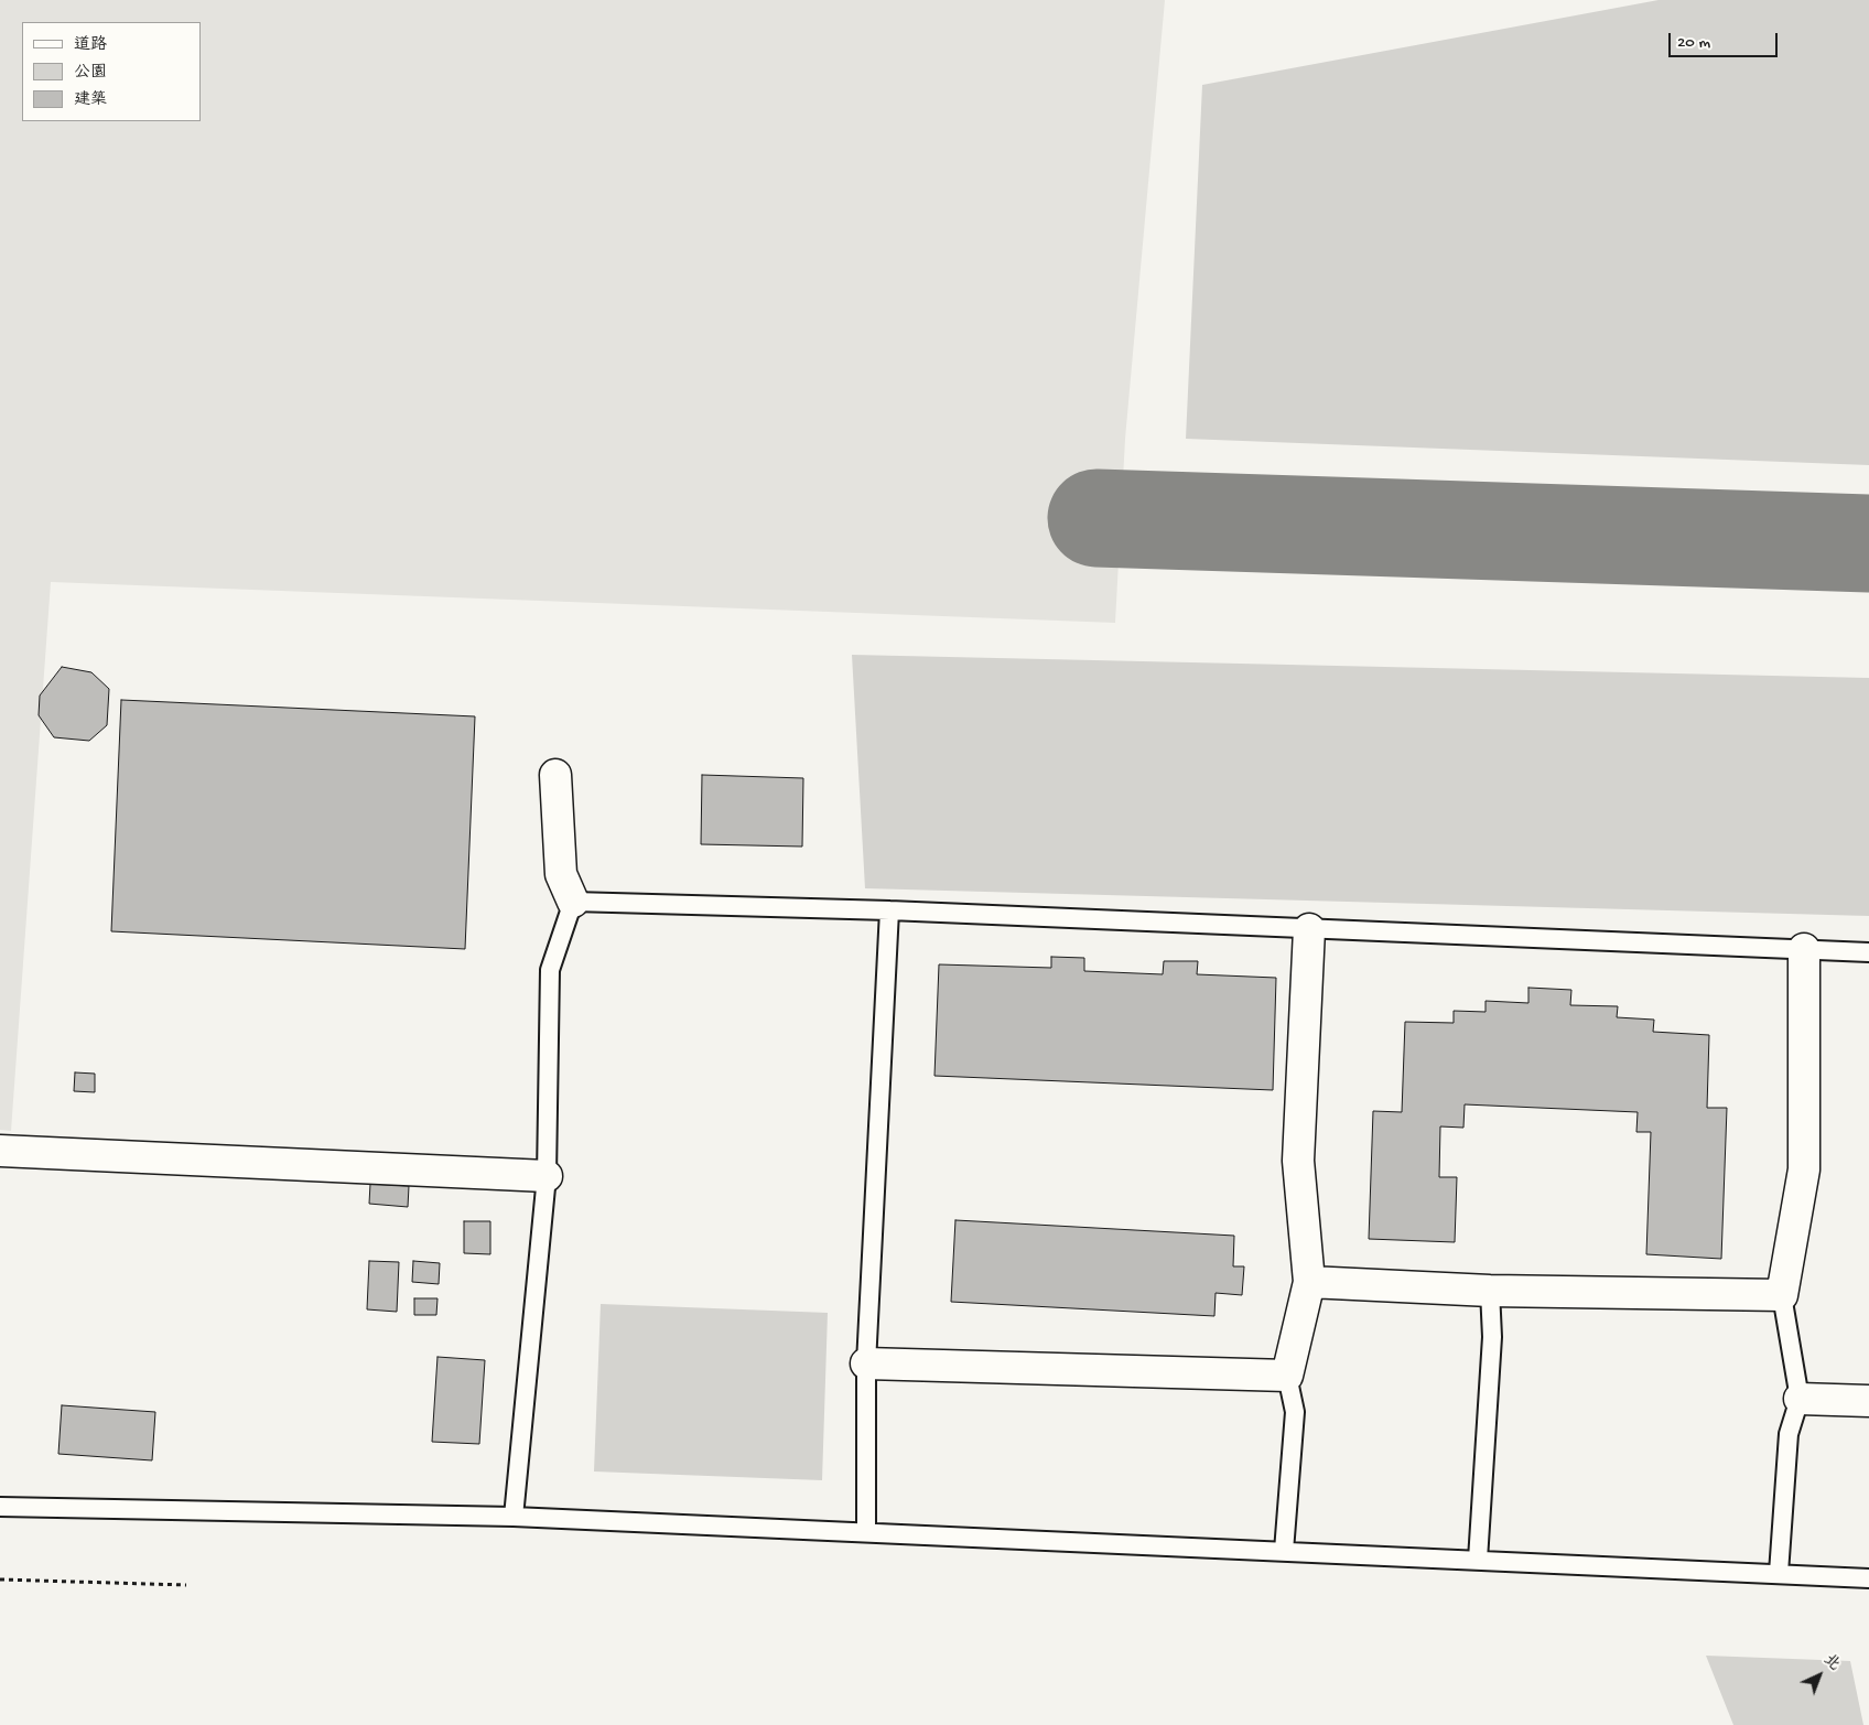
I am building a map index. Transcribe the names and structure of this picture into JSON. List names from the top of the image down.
{
  "legend": ["道路", "公園", "建築"],
  "scale_bar": "20 m",
  "north": "top right"
}
